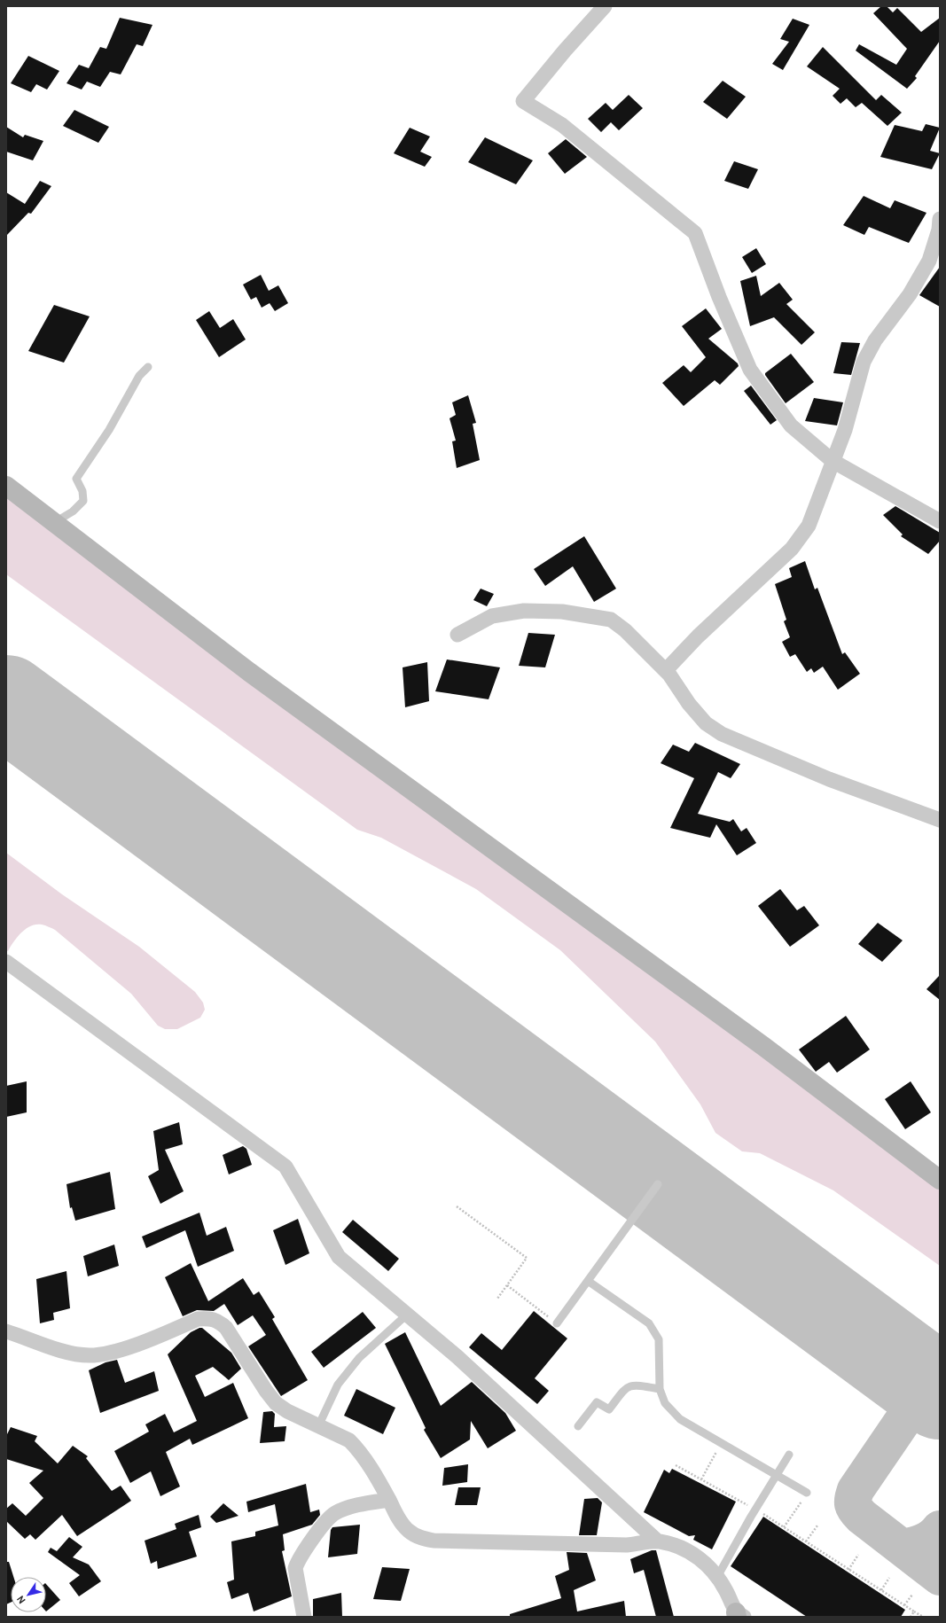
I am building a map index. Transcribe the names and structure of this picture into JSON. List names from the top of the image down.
{
  "north": "bottom left"
}
